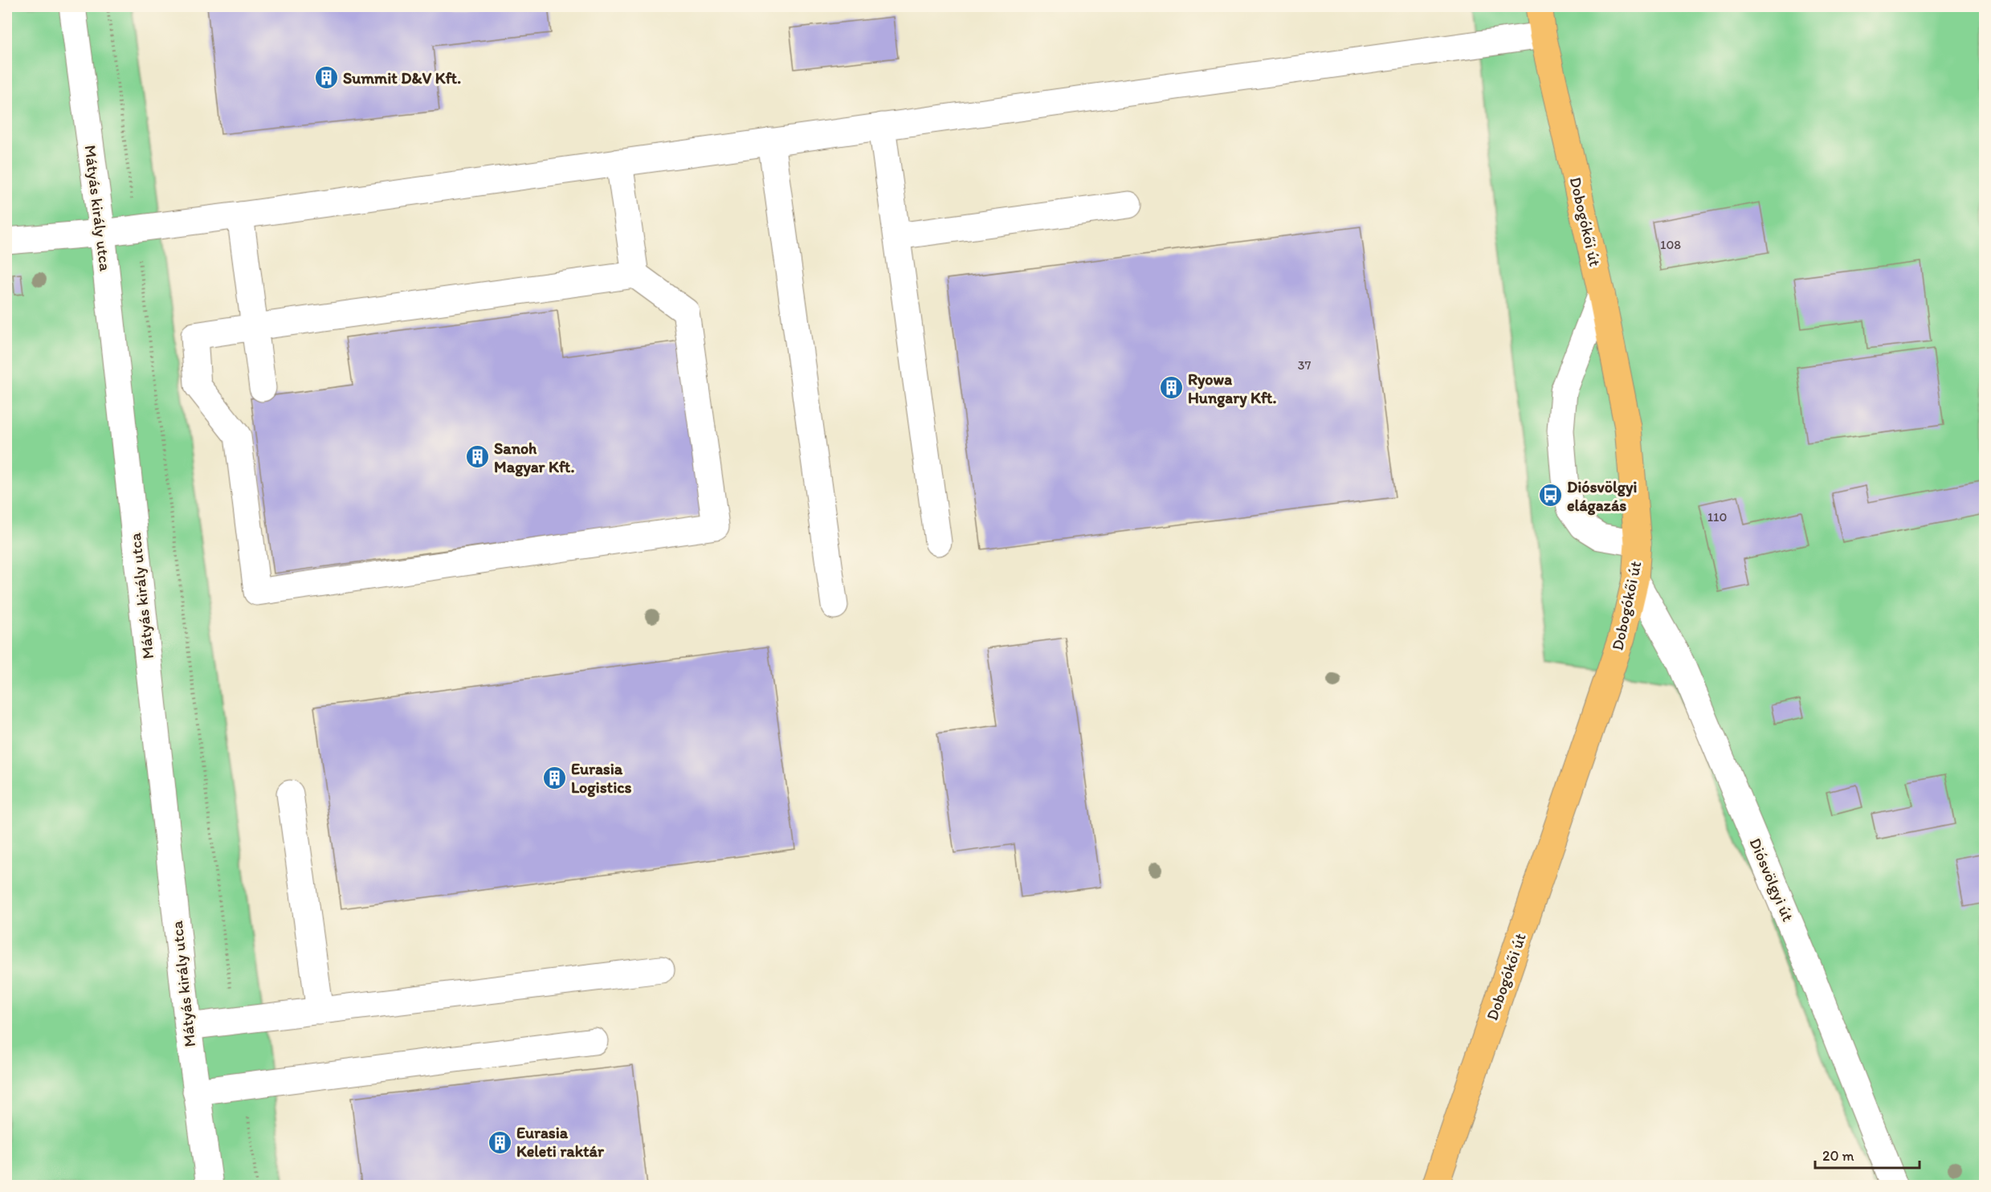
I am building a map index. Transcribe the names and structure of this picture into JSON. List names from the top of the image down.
{
  "streets": {
    "main road": ["Dobogókői út"],
    "street": ["Mátyás király utca", "Diósvölgyi út"]
  },
  "crossings": [
    ["Dobogókői út", "Diósvölgyi út"]
  ],
  "places": {
    "building": [
      "Summit D&V Kft.",
      "Ryowa Hungary Kft.",
      "Sanoh Magyar Kft.",
      "Eurasia Logistics",
      "Eurasia Keleti raktár"
    ],
    "bus stop": ["Diósvölgyi elágazás"]
  },
  "house_numbers": ["108", "37", "110"],
  "scale_bar": "20 m"
}
